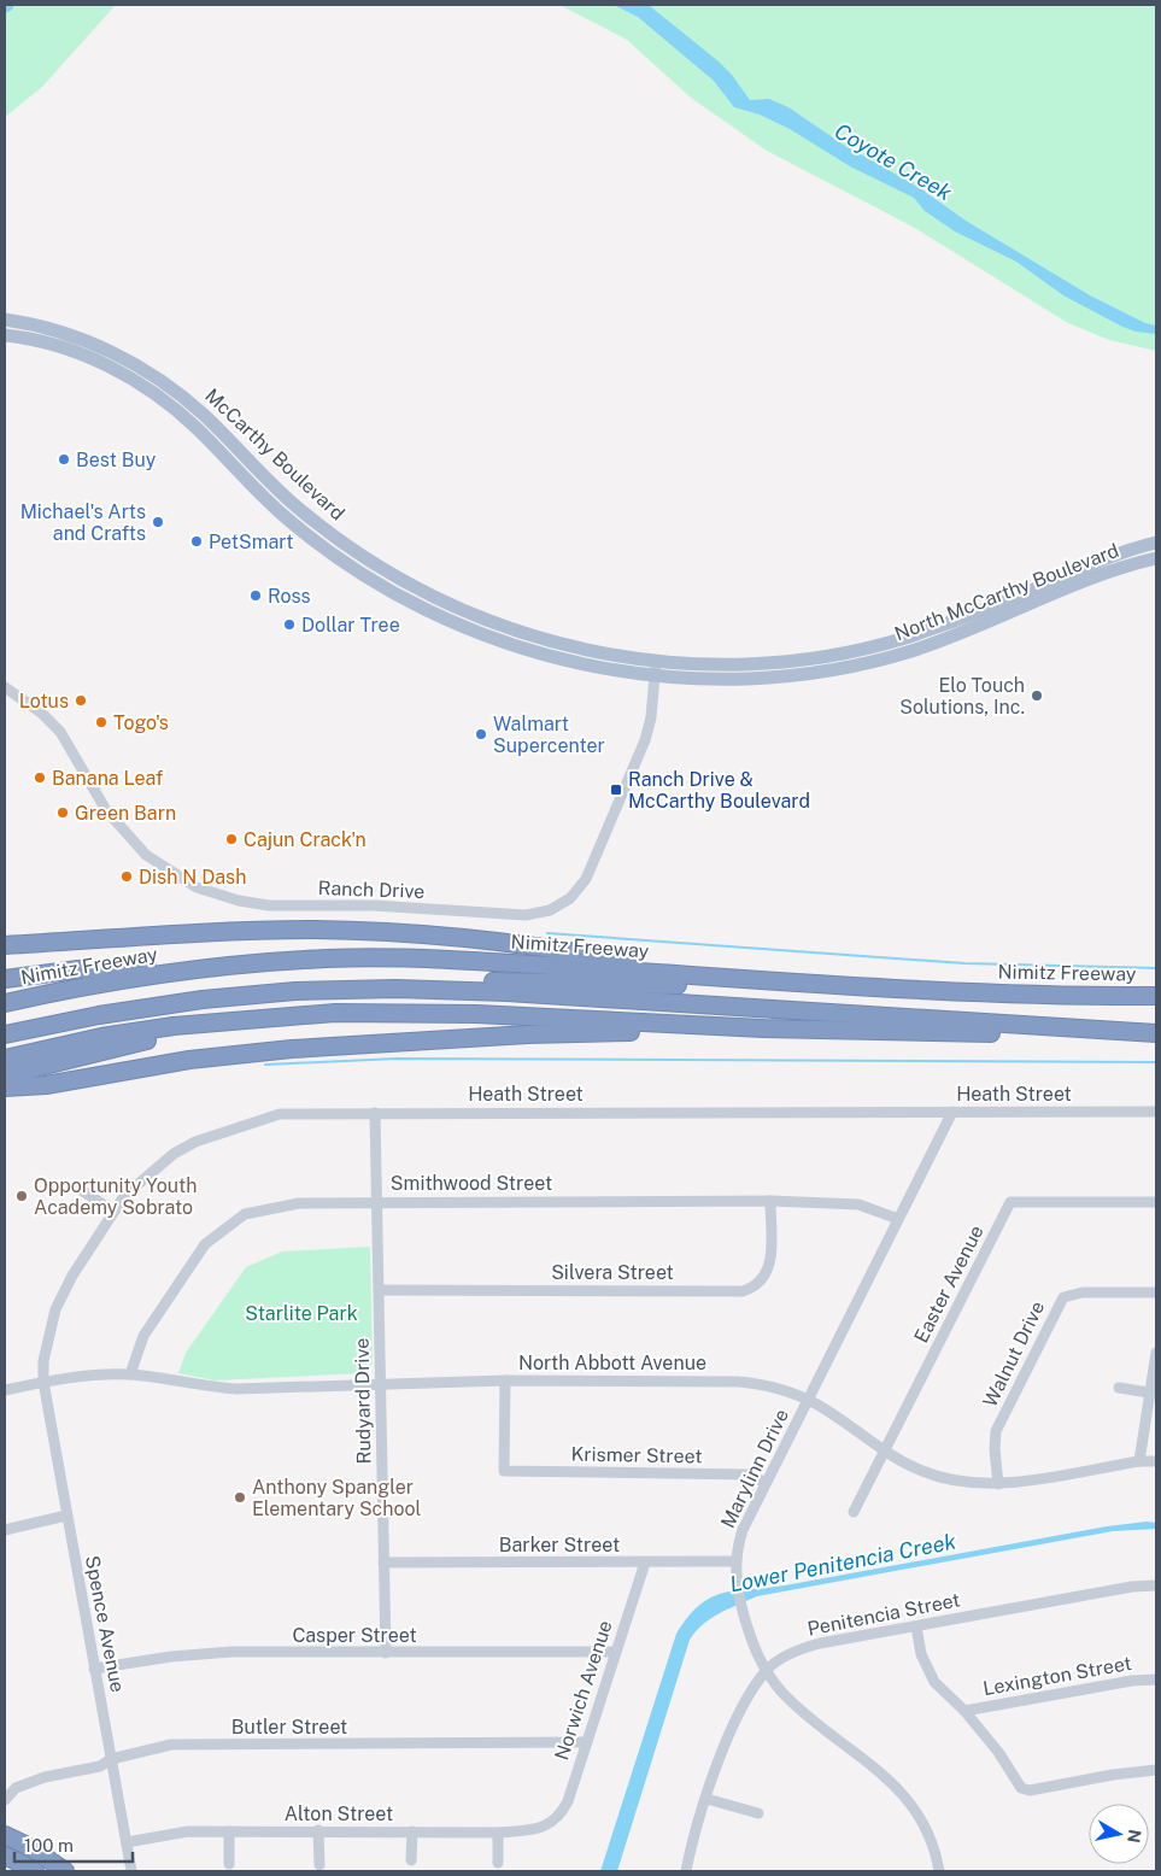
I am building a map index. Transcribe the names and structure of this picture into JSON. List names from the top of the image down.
{
  "streets": {
    "highway": ["Nimitz Freeway"],
    "main road": ["McCarthy Boulevard", "North McCarthy Boulevard"],
    "street": [
      "Ranch Drive",
      "Heath Street",
      "Smithwood Street",
      "Silvera Street",
      "Easter Avenue",
      "Walnut Drive",
      "North Abbott Avenue",
      "Rudyard Drive",
      "Krismer Street",
      "Marylinn Drive",
      "Barker Street",
      "Penitencia Street",
      "Spence Avenue",
      "Casper Street",
      "Lexington Street",
      "Norwich Avenue",
      "Butler Street",
      "Alton Street"
    ]
  },
  "crossings": [
    ["McCarthy Boulevard", "North McCarthy Boulevard"],
    ["McCarthy Boulevard", "Ranch Drive"],
    ["North McCarthy Boulevard", "Ranch Drive"],
    ["Heath Street", "North Abbott Avenue"],
    ["Heath Street", "Rudyard Drive"],
    ["Heath Street", "Marylinn Drive"],
    ["Heath Street", "Spence Avenue"],
    ["Smithwood Street", "Silvera Street"],
    ["Smithwood Street", "North Abbott Avenue"],
    ["Smithwood Street", "Rudyard Drive"],
    ["Smithwood Street", "Marylinn Drive"],
    ["Silvera Street", "Rudyard Drive"],
    ["Easter Avenue", "North Abbott Avenue"],
    ["Walnut Drive", "North Abbott Avenue"],
    ["North Abbott Avenue", "Rudyard Drive"],
    ["North Abbott Avenue", "Krismer Street"],
    ["North Abbott Avenue", "Marylinn Drive"],
    ["North Abbott Avenue", "Spence Avenue"],
    ["Rudyard Drive", "Barker Street"],
    ["Rudyard Drive", "Casper Street"],
    ["Krismer Street", "Marylinn Drive"],
    ["Marylinn Drive", "Barker Street"],
    ["Marylinn Drive", "Penitencia Street"],
    ["Barker Street", "Norwich Avenue"],
    ["Spence Avenue", "Casper Street"],
    ["Spence Avenue", "Butler Street"],
    ["Spence Avenue", "Alton Street"],
    ["Casper Street", "Norwich Avenue"],
    ["Norwich Avenue", "Butler Street"],
    ["Norwich Avenue", "Alton Street"]
  ],
  "water": ["Coyote Creek", "Lower Penitencia Creek"],
  "parks": ["Starlite Park"],
  "places": {
    "other": [
      "Best Buy",
      "Michael's Arts and Crafts",
      "PetSmart",
      "Ross",
      "Dollar Tree",
      "Elo Touch Solutions, Inc.",
      "Lotus",
      "Togo's",
      "Walmart Supercenter",
      "Banana Leaf",
      "Green Barn",
      "Cajun Crack'n",
      "Dish N Dash",
      "Opportunity Youth Academy Sobrato",
      "Anthony Spangler Elementary School"
    ],
    "transit": ["Ranch Drive & McCarthy Boulevard"]
  },
  "scale_bar": "100 m",
  "north": "right"
}
